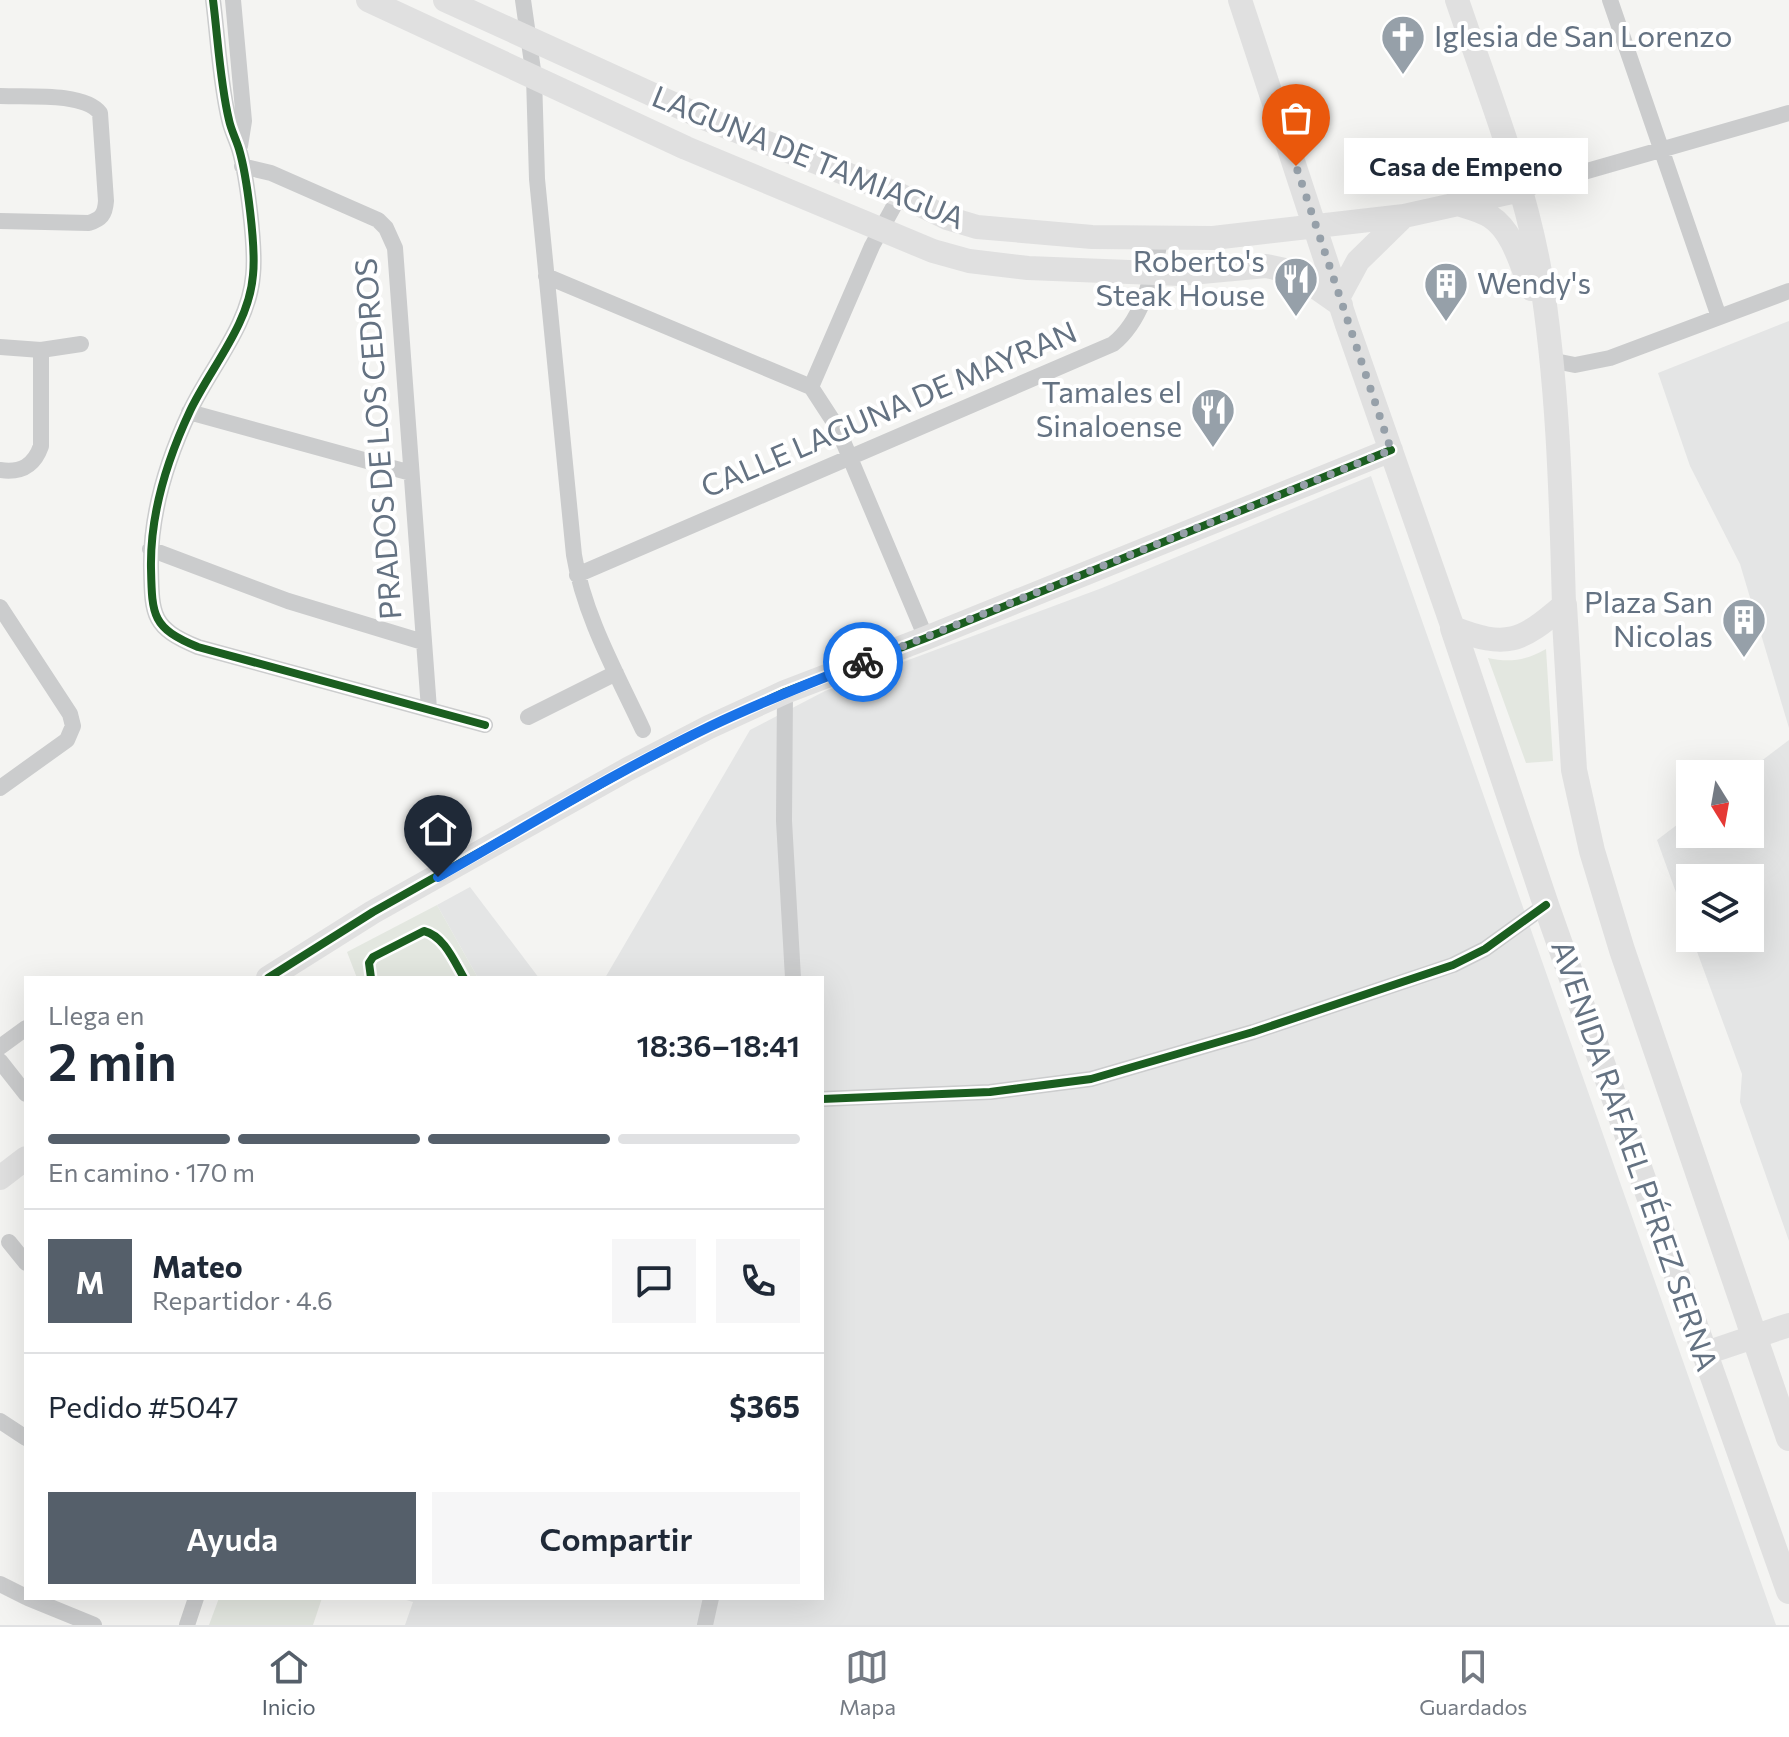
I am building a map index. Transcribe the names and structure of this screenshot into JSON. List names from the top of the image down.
{
  "streets": {
    "main road": ["LAGUNA DE TAMIAGUA", "AVENIDA RAFAEL PÉREZ SERNA"],
    "street": ["CALLE LAGUNA DE MAYRAN", "PRADOS DE LOS CEDROS"]
  },
  "crossings": [
    ["LAGUNA DE TAMIAGUA", "CALLE LAGUNA DE MAYRAN"]
  ],
  "places": {
    "church": ["Iglesia de San Lorenzo"],
    "other": ["Casa de Empeno"],
    "restaurant": ["Roberto's Steak House", "Tamales el Sinaloense"],
    "building": ["Wendy's", "Plaza San Nicolas"]
  },
  "north": "bottom",
  "page": {
    "bubble": "Casa de Empeno",
    "heading": ["2 min", "Llega en", "18:36–18:41"],
    "panel": [
      "Mateo",
      "Repartidor · 4.6",
      "Pedido #5047",
      "$365"
    ],
    "bar": "En camino · 170 m",
    "round": "M",
    "buttons": ["Ayuda", "Compartir"],
    "tabs": ["Inicio", "Mapa", "Guardados"]
  }
}
